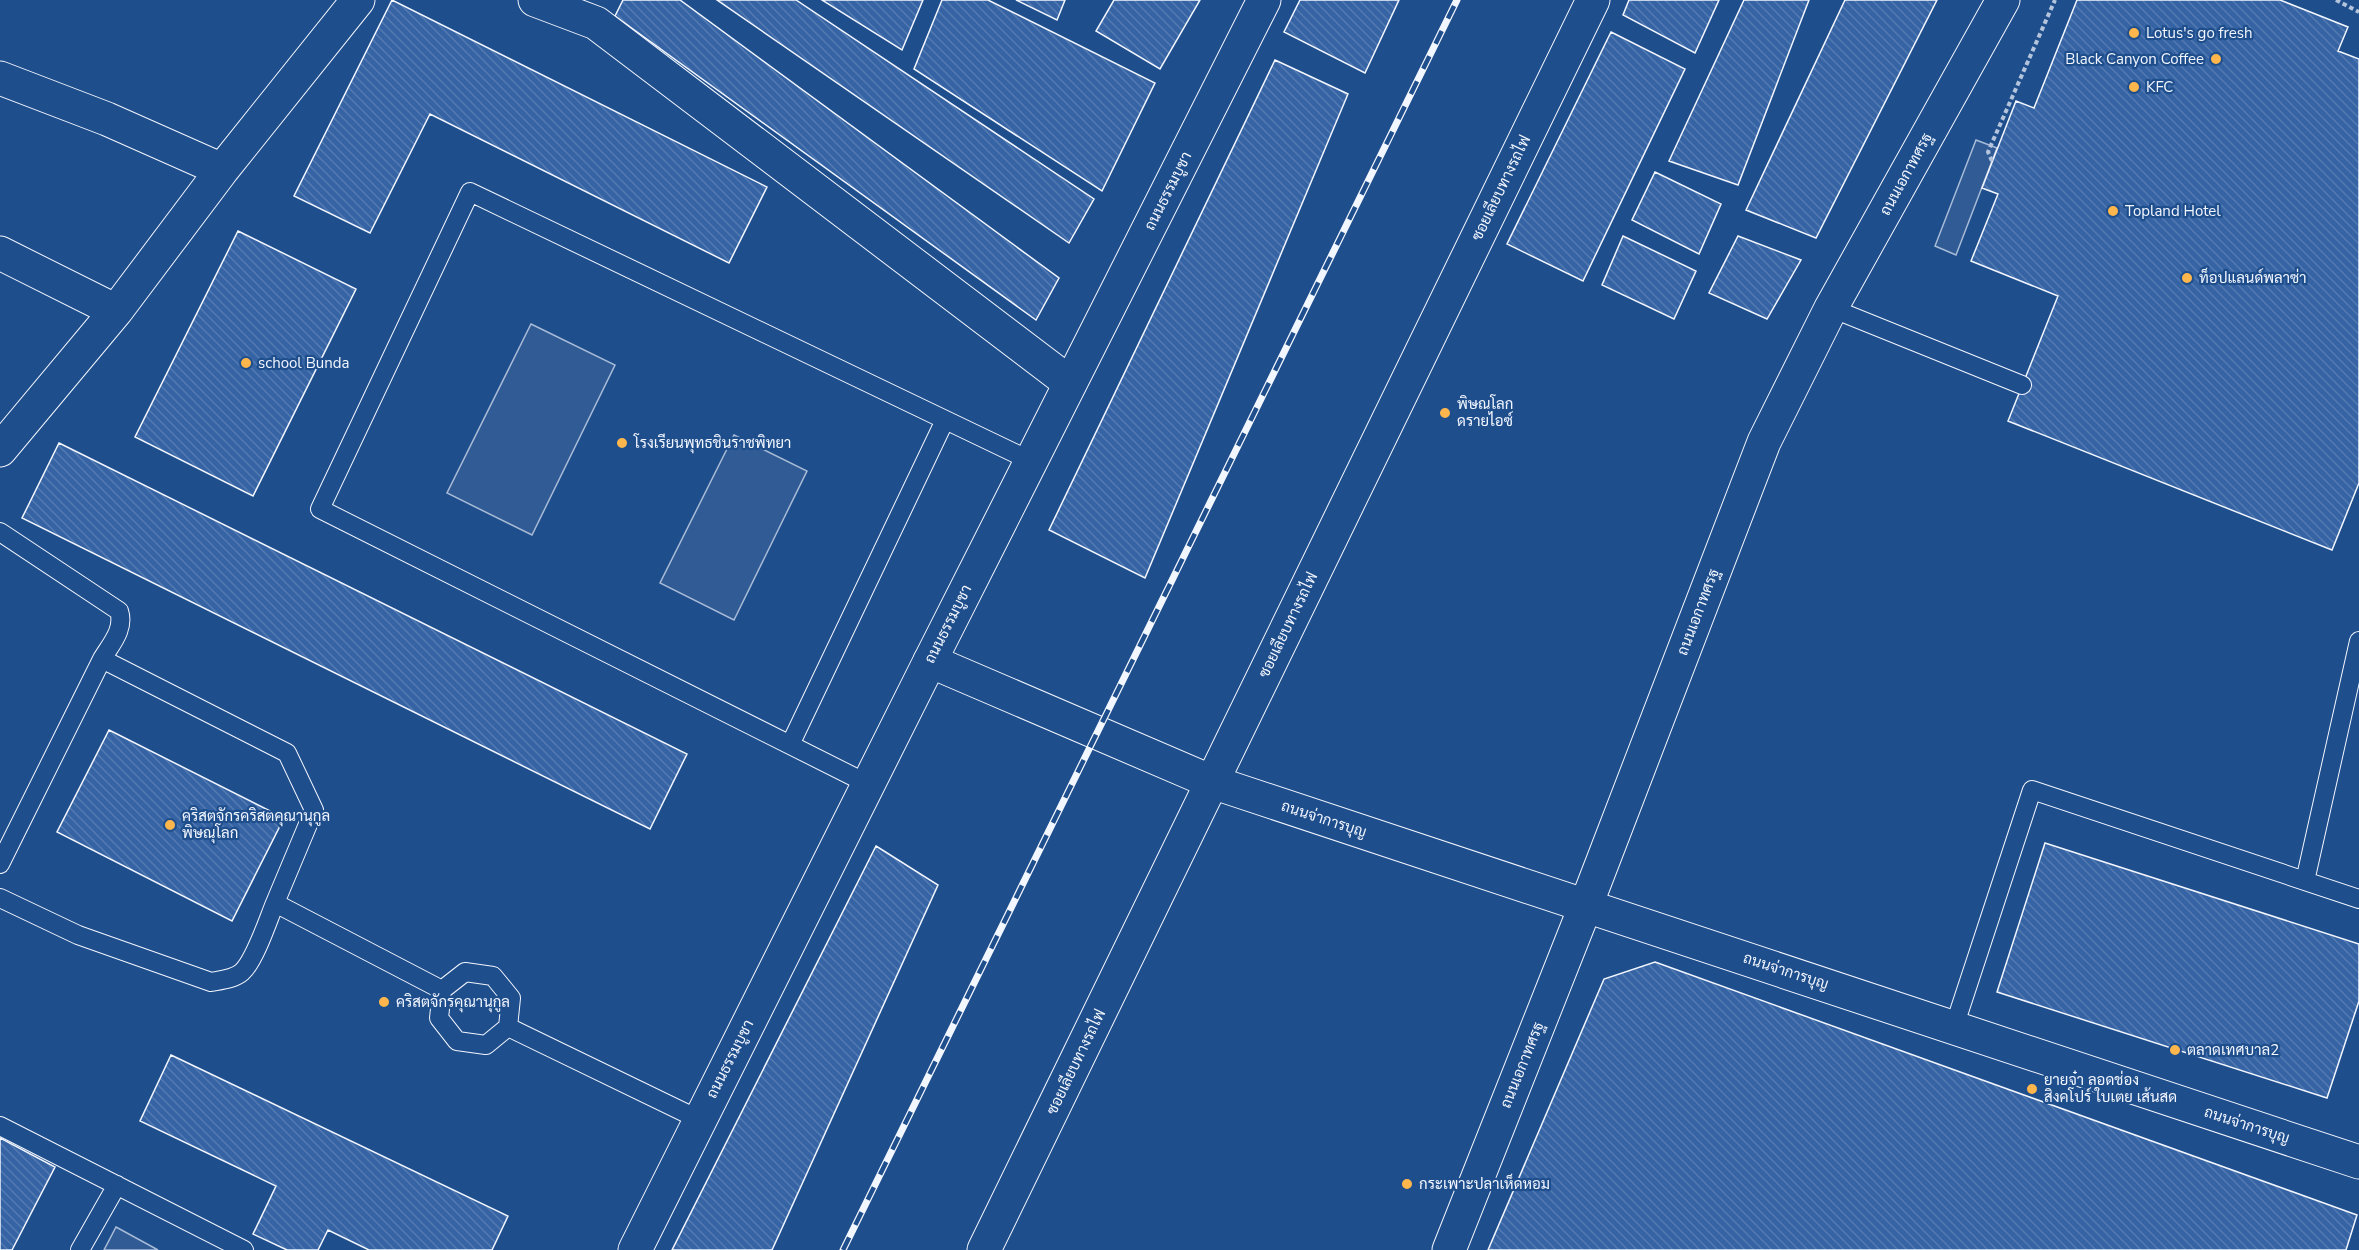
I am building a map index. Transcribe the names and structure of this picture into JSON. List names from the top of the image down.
{
  "streets": {
    "street": [
      "ถนนเอกาทศรฐ",
      "ซอยเลียบทางรถไฟ",
      "ถนนธรรมบูชา",
      "ถนนจ่าการบุญ"
    ]
  },
  "crossings": [
    ["ถนนเอกาทศรฐ", "ถนนจ่าการบุญ"],
    ["ซอยเลียบทางรถไฟ", "ถนนจ่าการบุญ"],
    ["ถนนธรรมบูชา", "ถนนจ่าการบุญ"]
  ],
  "places": [
    "Lotus's go fresh",
    "Black Canyon Coffee",
    "KFC",
    "Topland Hotel",
    "ท็อปแลนด์พลาซ่า",
    "school Bunda",
    "พิษณุโลก ดรายไอซ์",
    "โรงเรียนพุทธชินราชพิทยา",
    "คริสตจักรคริสตคุณานุกูล พิษณุโลก",
    "คริสตจักรคุณานุกูล",
    "ตลาดเทศบาล2",
    "ยายจ๋า ลอดช่อง สิงคโปร์ ใบเตย เส้นสด",
    "กระเพาะปลาเห็ดหอม"
  ]
}
